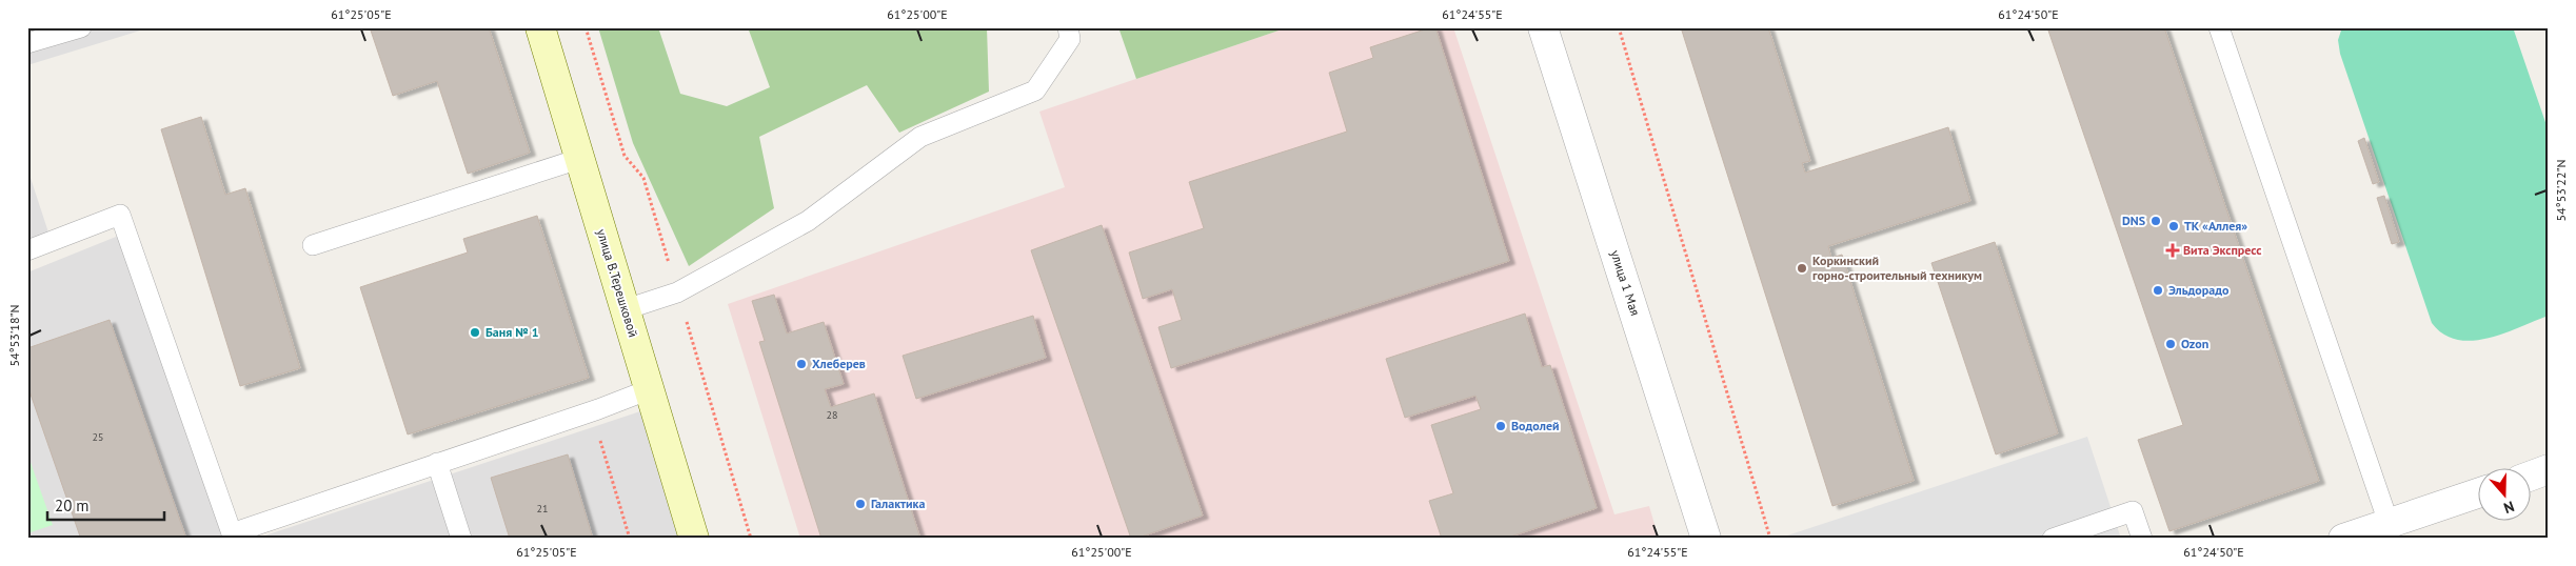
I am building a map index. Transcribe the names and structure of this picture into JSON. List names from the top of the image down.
{
  "streets": {
    "main road": ["улица В.Терешковой"],
    "street": ["улица 1 Мая"]
  },
  "places": {
    "other": [
      "DNS",
      "ТК «Аллея»",
      "Коркинский горно-строительный техникум",
      "Эльдорадо",
      "Баня № 1",
      "Ozon",
      "Хлеберев",
      "Водолей",
      "Галактика"
    ],
    "health": ["Вита Экспресс"]
  },
  "house_numbers": ["28", "25", "21"],
  "scale_bar": "20 m",
  "north": "bottom",
  "coordinates": [
    "61°25'05\"E",
    "61°25'00\"E",
    "61°24'55\"E",
    "61°24'50\"E",
    "54°53'22\"N",
    "54°53'18\"N"
  ]
}
